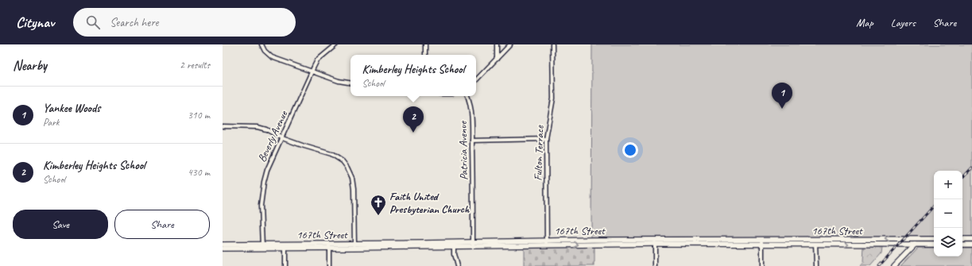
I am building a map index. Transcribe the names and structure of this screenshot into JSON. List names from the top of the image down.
{
  "streets": {
    "main road": ["167th Street"],
    "street": ["Beverly Avenue", "Patricia Avenue", "Fulton Terrace"]
  },
  "crossings": [
    ["Beverly Avenue", "167th Street"],
    ["Patricia Avenue", "167th Street"],
    ["Fulton Terrace", "167th Street"]
  ],
  "places": {
    "church": ["Faith United Presbyterian Church"]
  },
  "page": {
    "header": "Citynav",
    "search": "Search here",
    "nav": ["Map", "Layers", "Share"],
    "heading": ["Nearby", "2 results"],
    "popup": ["Kimberley Heights School", "School"],
    "pins": ["1", "2"],
    "list": [
      {
        "mark": "1",
        "name": "Yankee Woods",
        "note": "Park",
        "value": "310 m"
      },
      {
        "mark": "2",
        "name": "Kimberley Heights School",
        "note": "School",
        "value": "430 m"
      }
    ],
    "map_buttons": ["+", "−"],
    "buttons": ["Save", "Share"]
  }
}
